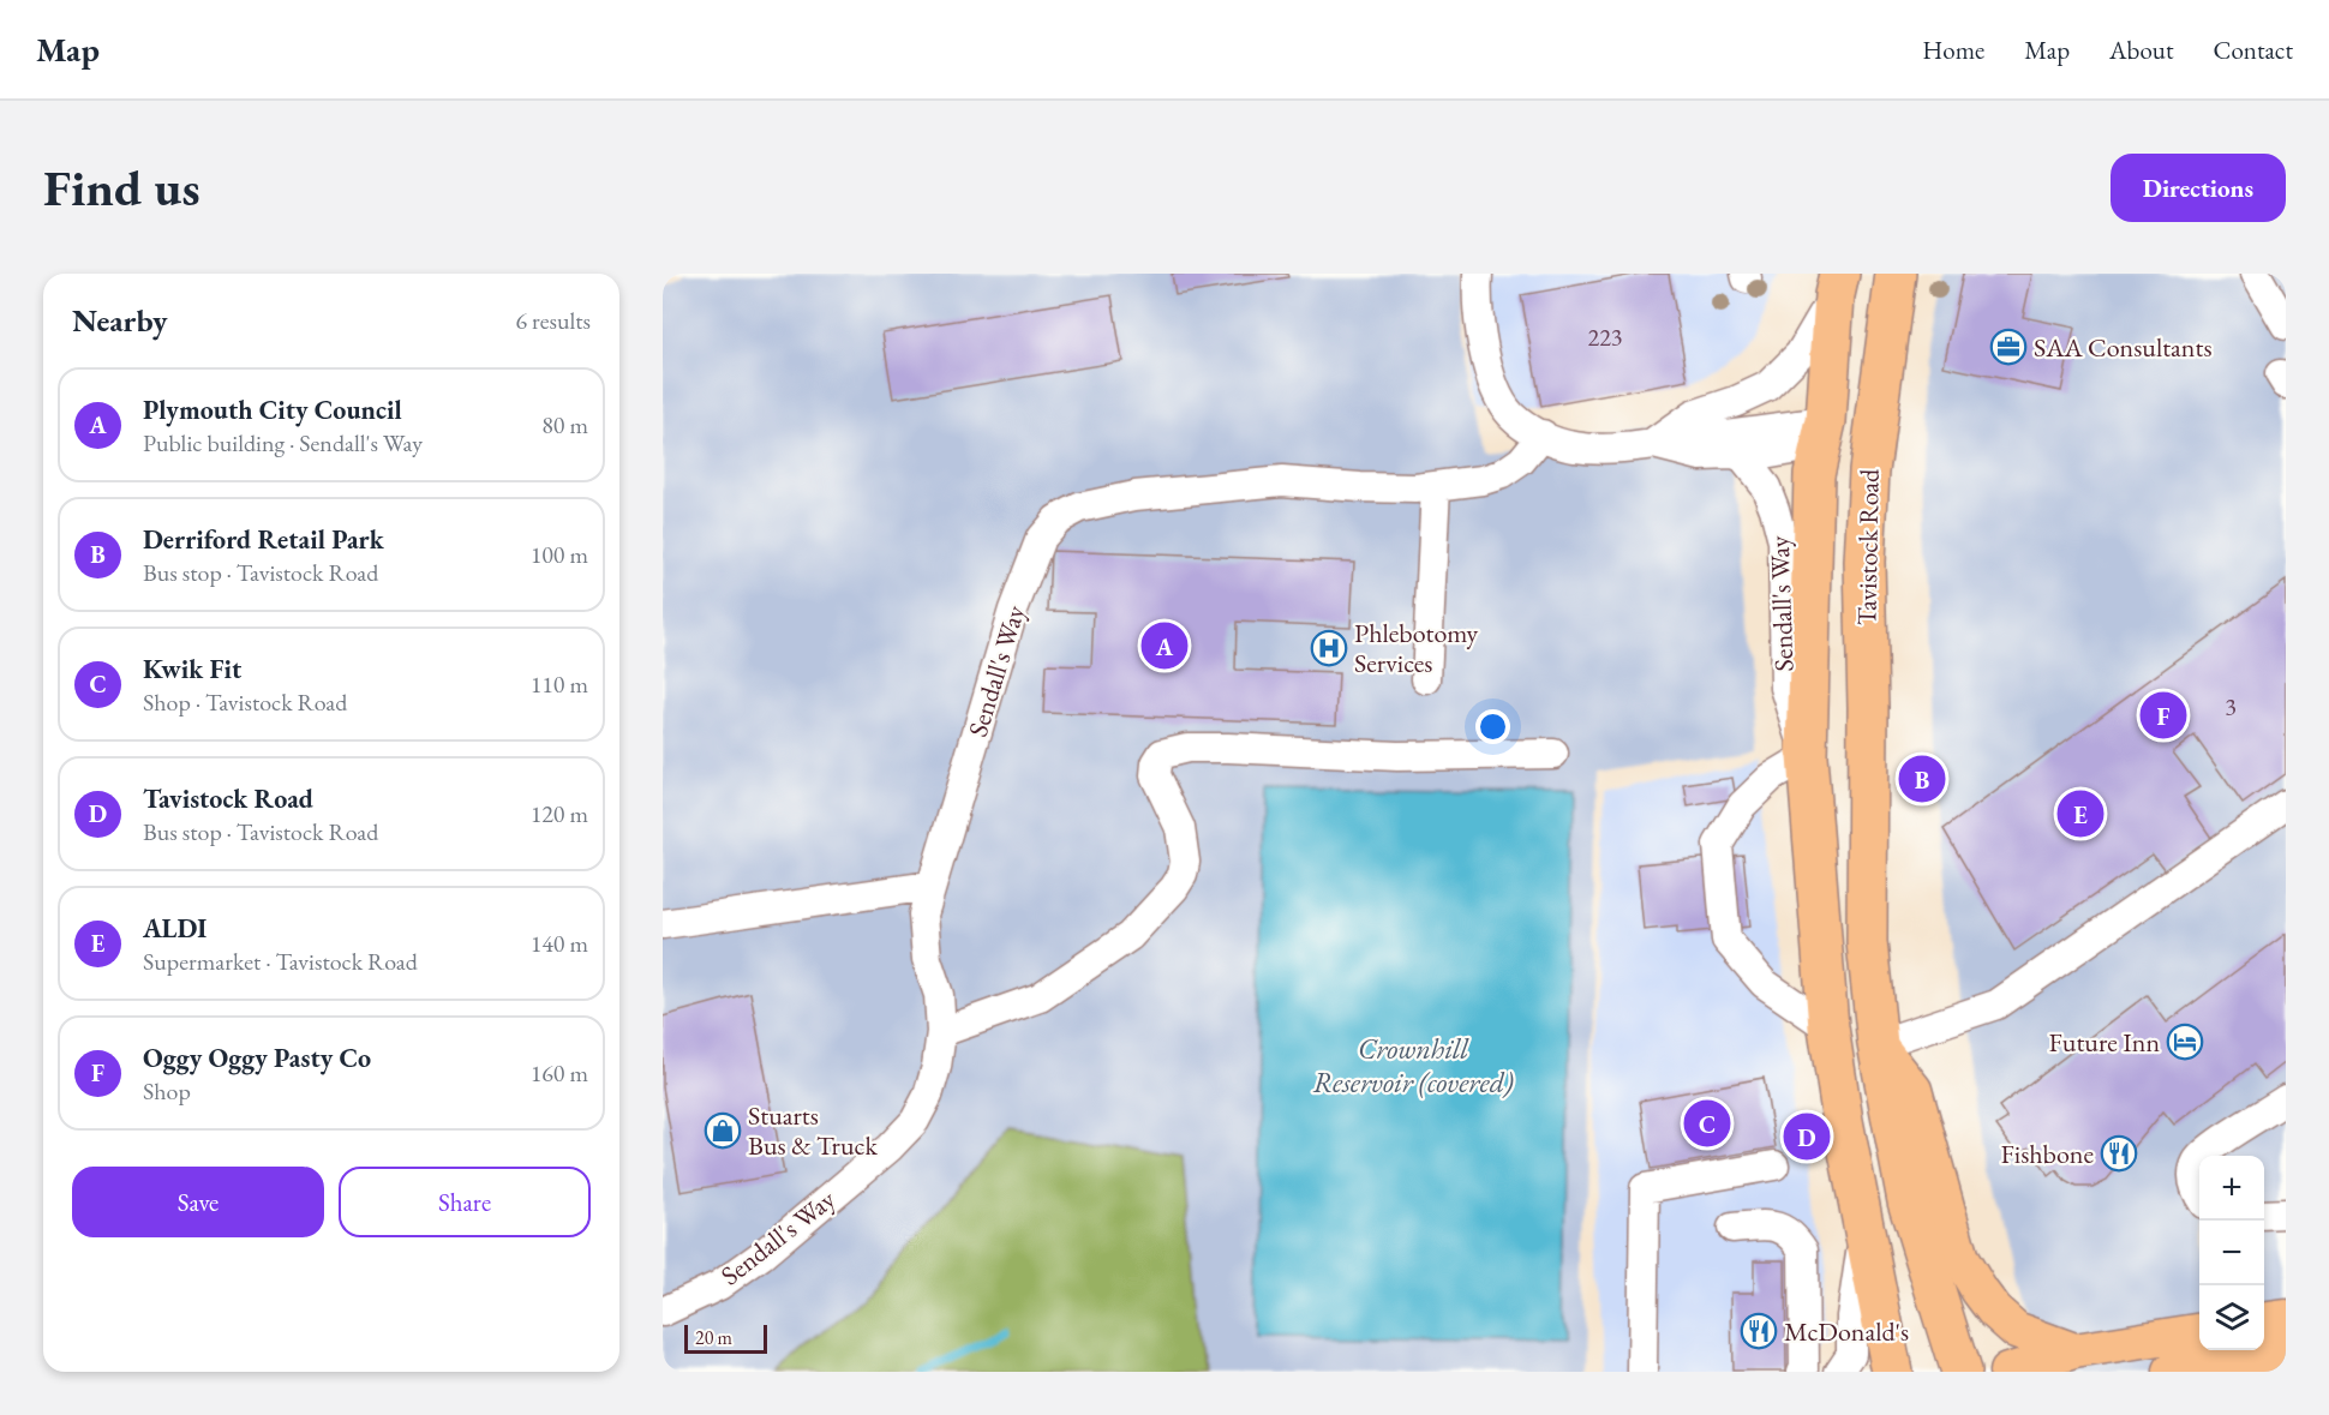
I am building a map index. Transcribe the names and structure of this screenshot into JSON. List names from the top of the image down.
{
  "streets": {
    "highway": ["Tavistock Road"],
    "street": ["Sendall's Way"]
  },
  "crossings": [
    ["Tavistock Road", "Sendall's Way"]
  ],
  "water": ["Crownhill Reservoir (covered)"],
  "places": {
    "office": ["SAA Consultants"],
    "hospital": ["Phlebotomy Services"],
    "hotel": ["Future Inn"],
    "shop": ["Stuarts Bus & Truck"],
    "restaurant": ["Fishbone", "McDonald's"]
  },
  "house_numbers": ["223", "3"],
  "scale_bar": "20 m",
  "page": {
    "header": "Map",
    "nav": [
      "Home",
      "Map",
      "About",
      "Contact"
    ],
    "buttons": [
      "Directions",
      ["Save", "Share"]
    ],
    "title": "Find us",
    "heading": ["Nearby", "6 results"],
    "list": [
      {
        "mark": "A",
        "name": "Plymouth City Council",
        "note": "Public building · Sendall's Way",
        "value": "80 m"
      },
      {
        "mark": "B",
        "name": "Derriford Retail Park",
        "note": "Bus stop · Tavistock Road",
        "value": "100 m"
      },
      {
        "mark": "C",
        "name": "Kwik Fit",
        "note": "Shop · Tavistock Road",
        "value": "110 m"
      },
      {
        "mark": "D",
        "name": "Tavistock Road",
        "note": "Bus stop · Tavistock Road",
        "value": "120 m"
      },
      {
        "mark": "E",
        "name": "ALDI",
        "note": "Supermarket · Tavistock Road",
        "value": "140 m"
      },
      {
        "mark": "F",
        "name": "Oggy Oggy Pasty Co",
        "note": "Shop",
        "value": "160 m"
      }
    ],
    "pins": [
      "A",
      "F",
      "B",
      "E",
      "C",
      "D"
    ],
    "map_buttons": ["+", "−"],
    "scale": "20 m"
  }
}
